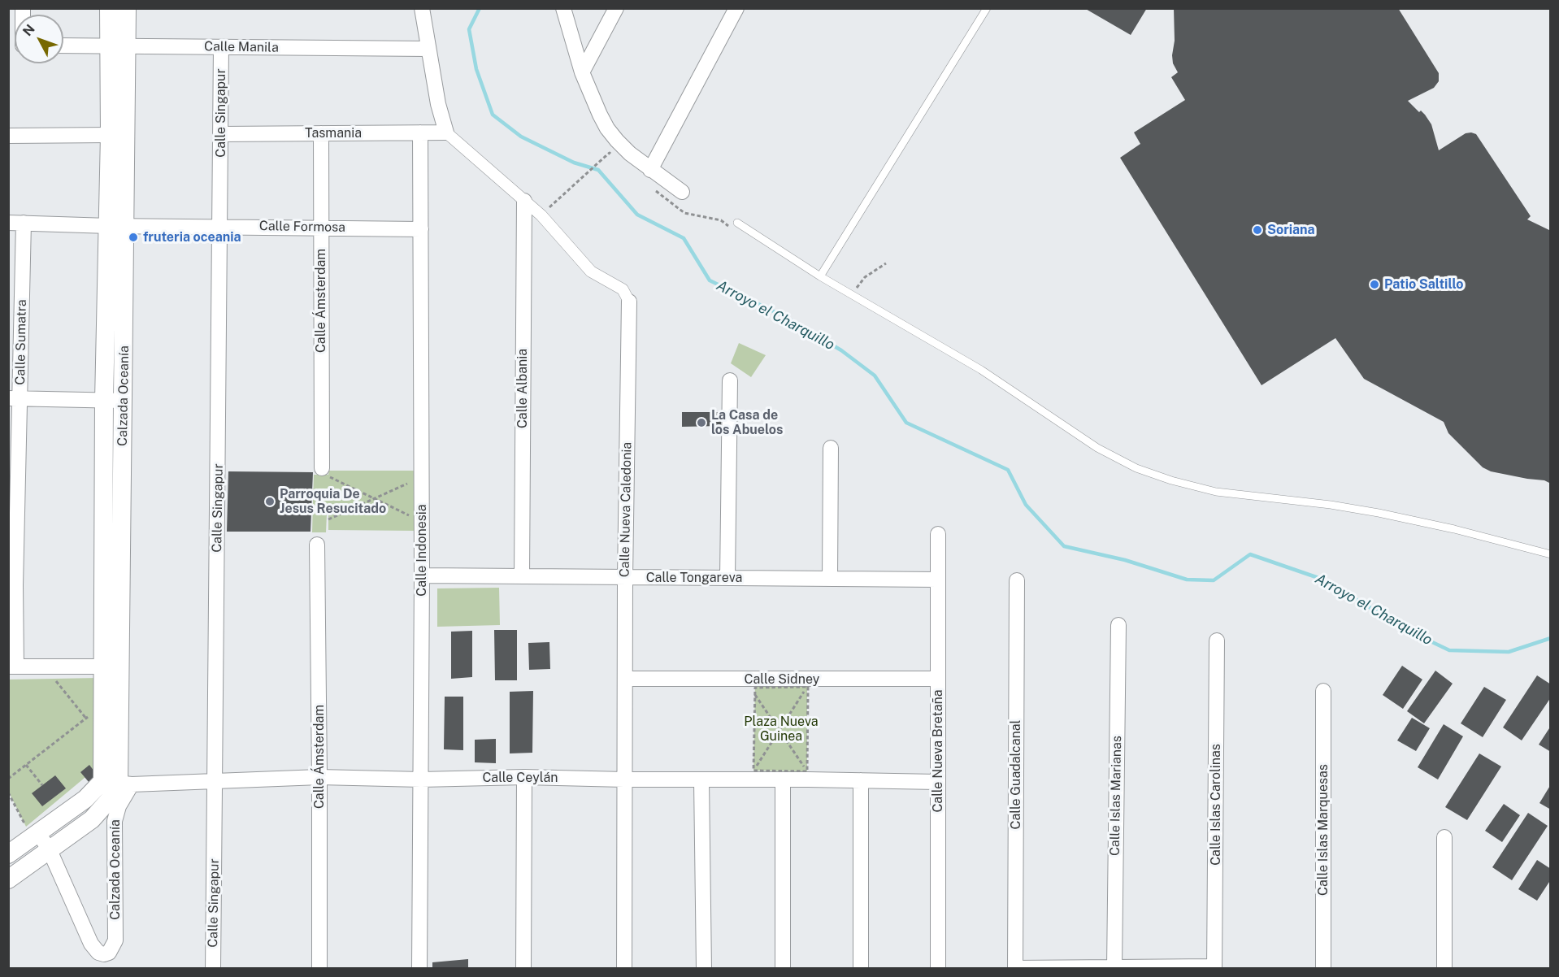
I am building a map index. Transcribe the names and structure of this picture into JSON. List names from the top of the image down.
{
  "streets": {
    "street": [
      "Calle Manila",
      "Calle Singapur",
      "Tasmania",
      "Calle Formosa",
      "Calle Ámsterdam",
      "Calle Sumatra",
      "Calle Albania",
      "Calzada Oceanía",
      "Calle Nueva Caledonia",
      "Calle Indonesia",
      "Calle Tongareva",
      "Calle Sidney",
      "Calle Nueva Bretaña",
      "Calle Guadalcanal",
      "Calle Ceylán",
      "Calle Islas Marianas",
      "Calle Islas Carolinas",
      "Calle Islas Marquesas"
    ]
  },
  "crossings": [
    ["Calle Manila", "Calle Singapur"],
    ["Calle Manila", "Calzada Oceanía"],
    ["Calle Singapur", "Tasmania"],
    ["Calle Singapur", "Calle Formosa"],
    ["Calle Singapur", "Calle Ceylán"],
    ["Tasmania", "Calle Ámsterdam"],
    ["Tasmania", "Calle Nueva Caledonia"],
    ["Tasmania", "Calle Indonesia"],
    ["Calle Formosa", "Calle Ámsterdam"],
    ["Calle Formosa", "Calle Sumatra"],
    ["Calle Formosa", "Calzada Oceanía"],
    ["Calle Formosa", "Calle Indonesia"],
    ["Calle Ámsterdam", "Calle Ceylán"],
    ["Calle Albania", "Calle Nueva Caledonia"],
    ["Calle Albania", "Calle Tongareva"],
    ["Calzada Oceanía", "Calle Ceylán"],
    ["Calle Nueva Caledonia", "Calle Tongareva"],
    ["Calle Nueva Caledonia", "Calle Sidney"],
    ["Calle Nueva Caledonia", "Calle Ceylán"],
    ["Calle Indonesia", "Calle Tongareva"],
    ["Calle Indonesia", "Calle Ceylán"],
    ["Calle Tongareva", "Calle Nueva Bretaña"],
    ["Calle Sidney", "Calle Nueva Bretaña"],
    ["Calle Nueva Bretaña", "Calle Ceylán"]
  ],
  "water": ["Arroyo el Charquillo"],
  "parks": ["Plaza Nueva Guinea"],
  "places": [
    "Soriana",
    "fruteria oceania",
    "Patio Saltillo",
    "La Casa de los Abuelos",
    "Parroquia De Jesus Resucitado"
  ],
  "north": "top left"
}
